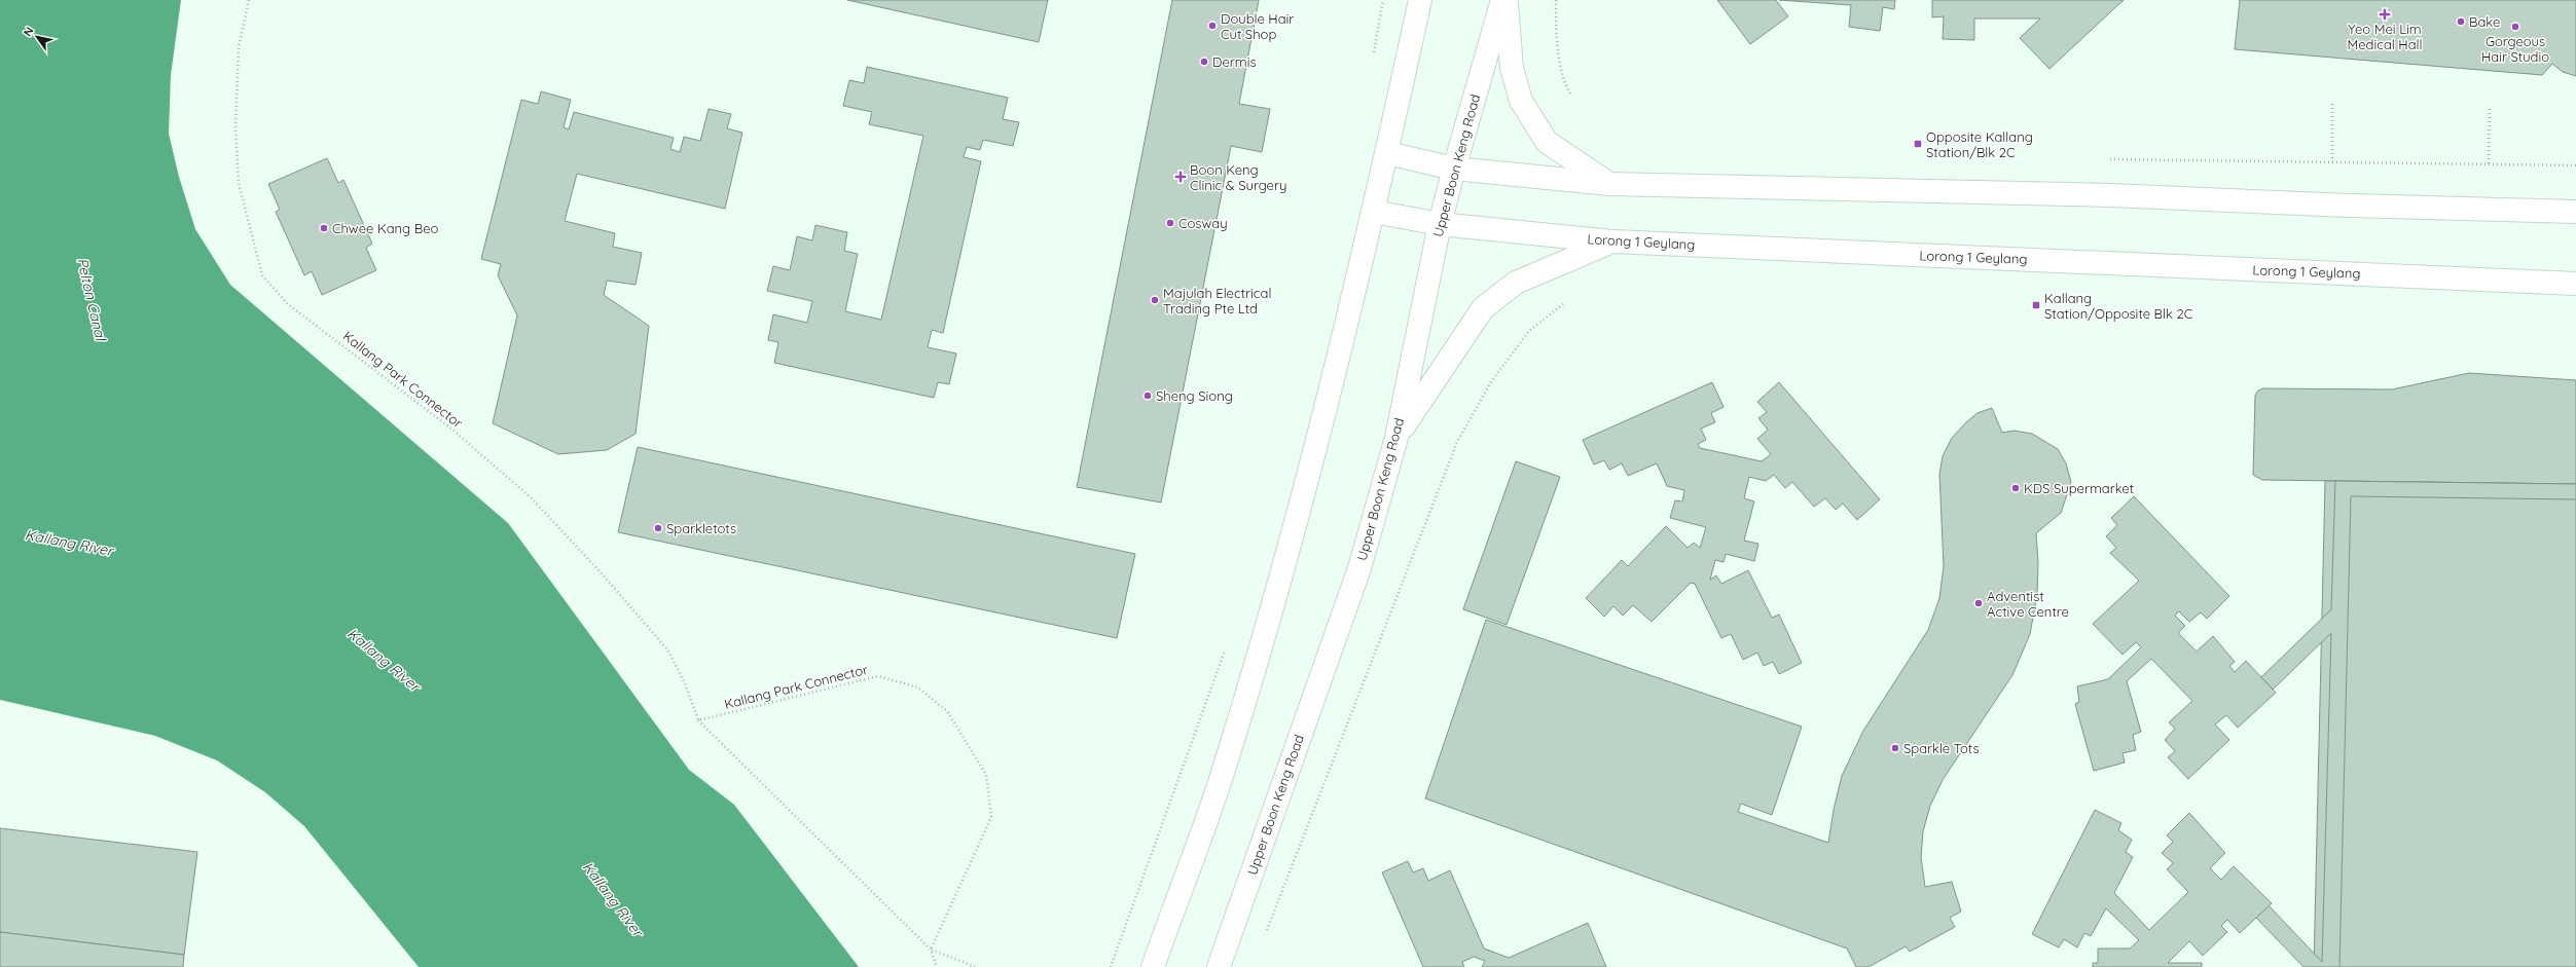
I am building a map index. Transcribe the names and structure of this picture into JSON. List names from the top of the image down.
{
  "streets": {
    "main road": ["Upper Boon Keng Road", "Lorong 1 Geylang"],
    "path": ["Kallang Park Connector"]
  },
  "crossings": [
    ["Upper Boon Keng Road", "Lorong 1 Geylang"]
  ],
  "water": ["Pelton Canal", "Kallang River"],
  "places": {
    "health": ["Yeo Mei Lim Medical Hall", "Boon Keng Clinic & Surgery"],
    "other": [
      "Bake",
      "Double Hair Cut Shop",
      "Gorgeous Hair Studio",
      "Dermis",
      "Cosway",
      "Chwee Kang Beo",
      "Majulah Electrical Trading Pte Ltd",
      "Sheng Siong",
      "KDS Supermarket",
      "Sparkletots",
      "Adventist Active Centre",
      "Sparkle Tots"
    ],
    "transit": ["Opposite Kallang Station/Blk 2C", "Kallang Station/Opposite Blk 2C"]
  },
  "north": "top left"
}
